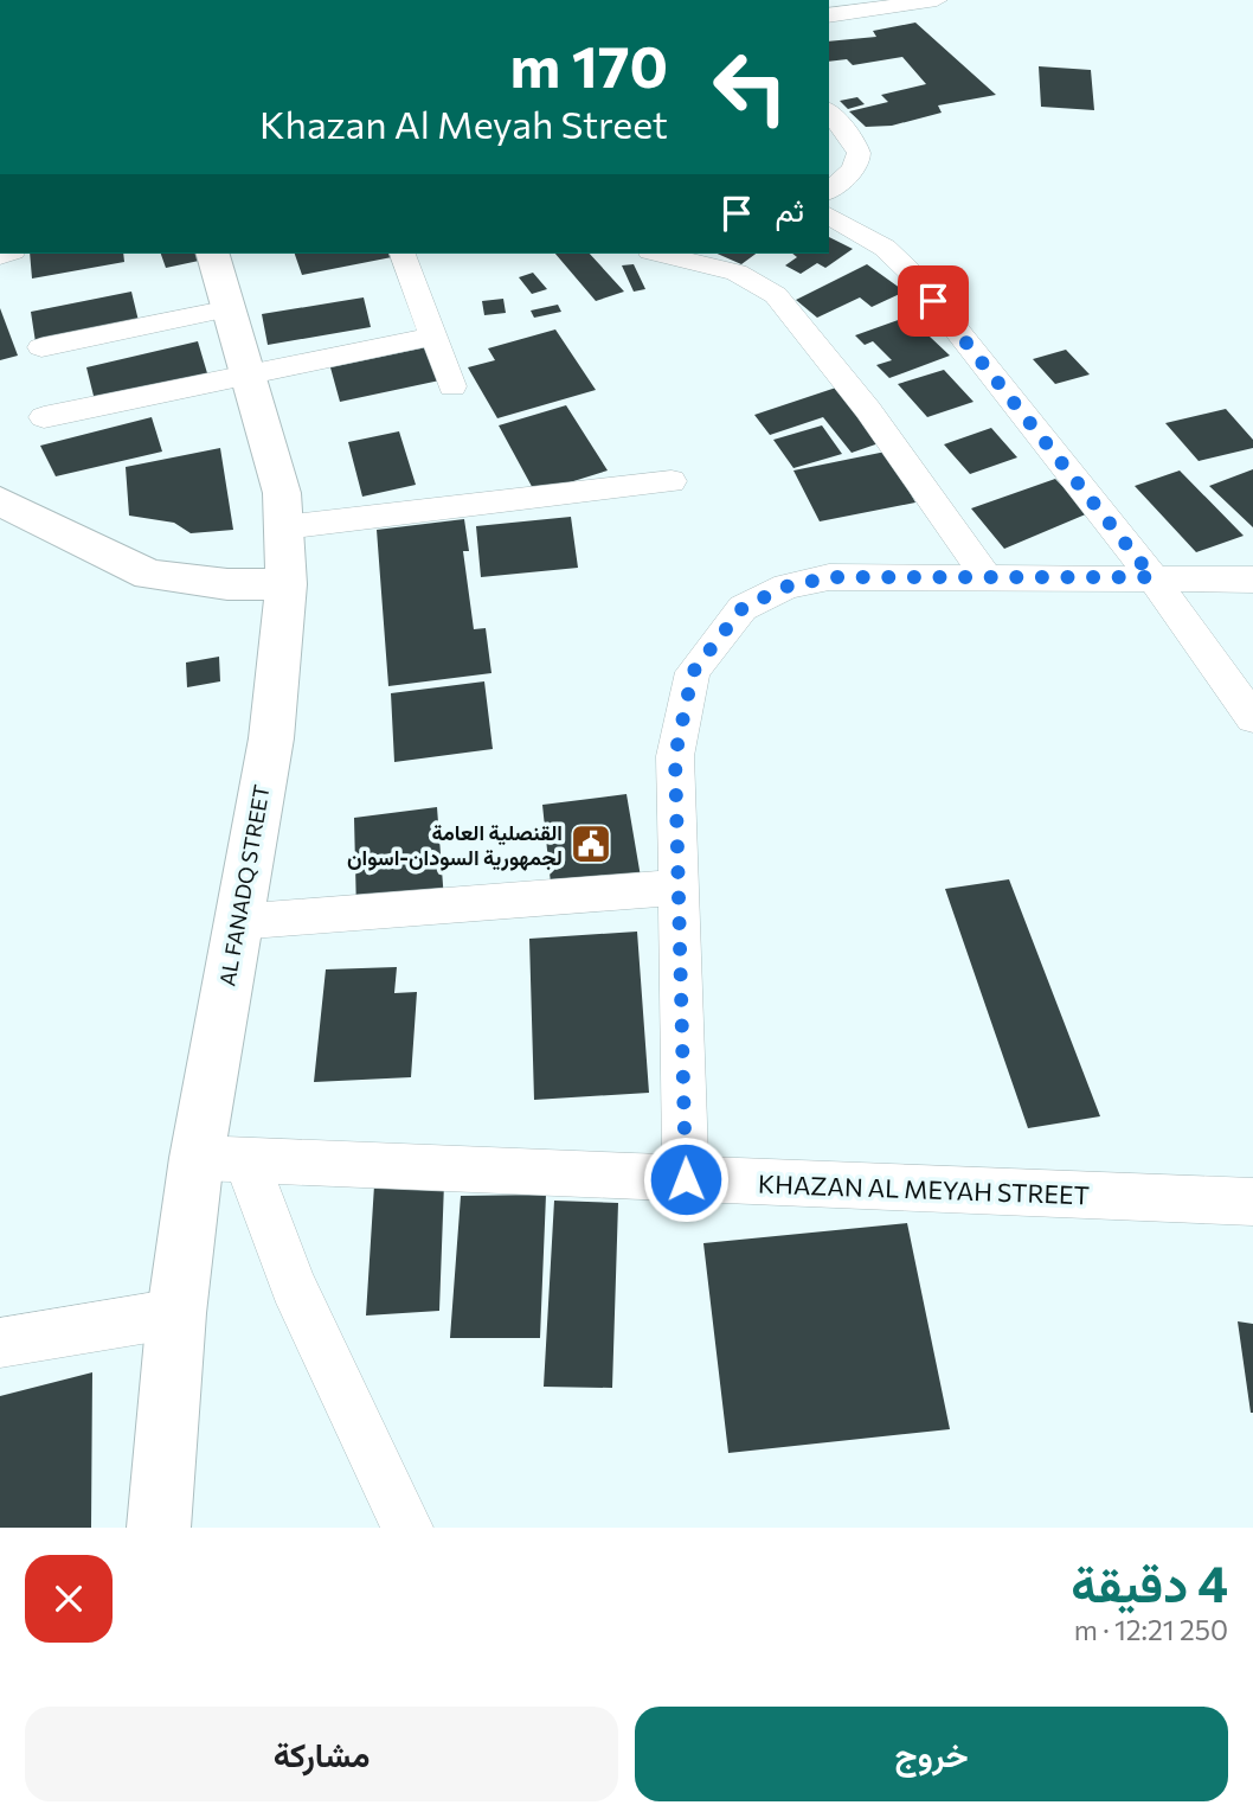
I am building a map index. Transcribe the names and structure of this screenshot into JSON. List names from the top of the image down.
{
  "streets": {
    "street": ["AL FANADQ STREET", "KHAZAN AL MEYAH STREET"]
  },
  "crossings": [
    ["AL FANADQ STREET", "KHAZAN AL MEYAH STREET"]
  ],
  "places": {
    "public building": ["القنصلية العامة لجمهورية السودان-اسوان"]
  },
  "page": {
    "turn": ["170 m", "Khazan Al Meyah Street"],
    "then": "ثم",
    "heading": ["4 دقيقة", "250 m · 12:21"],
    "buttons": ["خروج", "مشاركة"]
  }
}
